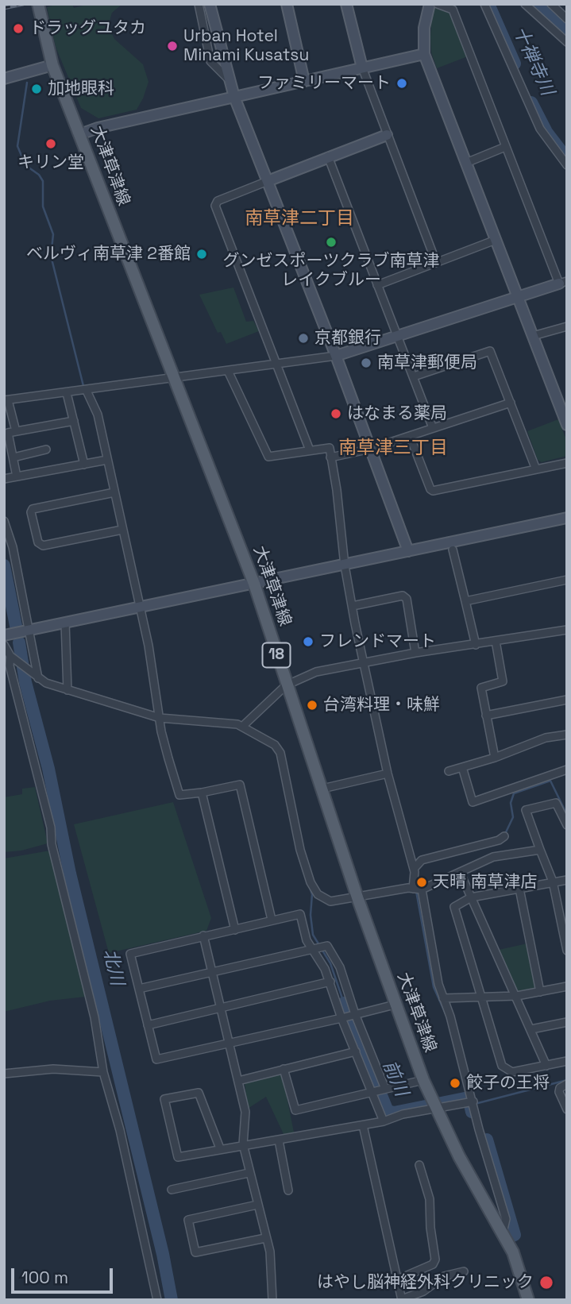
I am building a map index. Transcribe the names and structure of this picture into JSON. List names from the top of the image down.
{
  "streets": {
    "main road": ["大津草津線", "18"]
  },
  "districts": ["南草津二丁目", "南草津三丁目"],
  "water": ["十禅寺川", "北川", "前川"],
  "places": [
    "ドラッグユタカ",
    "Urban Hotel Minami Kusatsu",
    "ファミリーマート",
    "加地眼科",
    "キリン堂",
    "グンゼスポーツクラブ南草津 レイクブルー",
    "ベルヴィ南草津 2番館",
    "京都銀行",
    "南草津郵便局",
    "はなまる薬局",
    "フレンドマート",
    "台湾料理・味鮮",
    "天晴 南草津店",
    "餃子の王将",
    "はやし脳神経外科クリニック"
  ],
  "scale_bar": "100 m"
}
